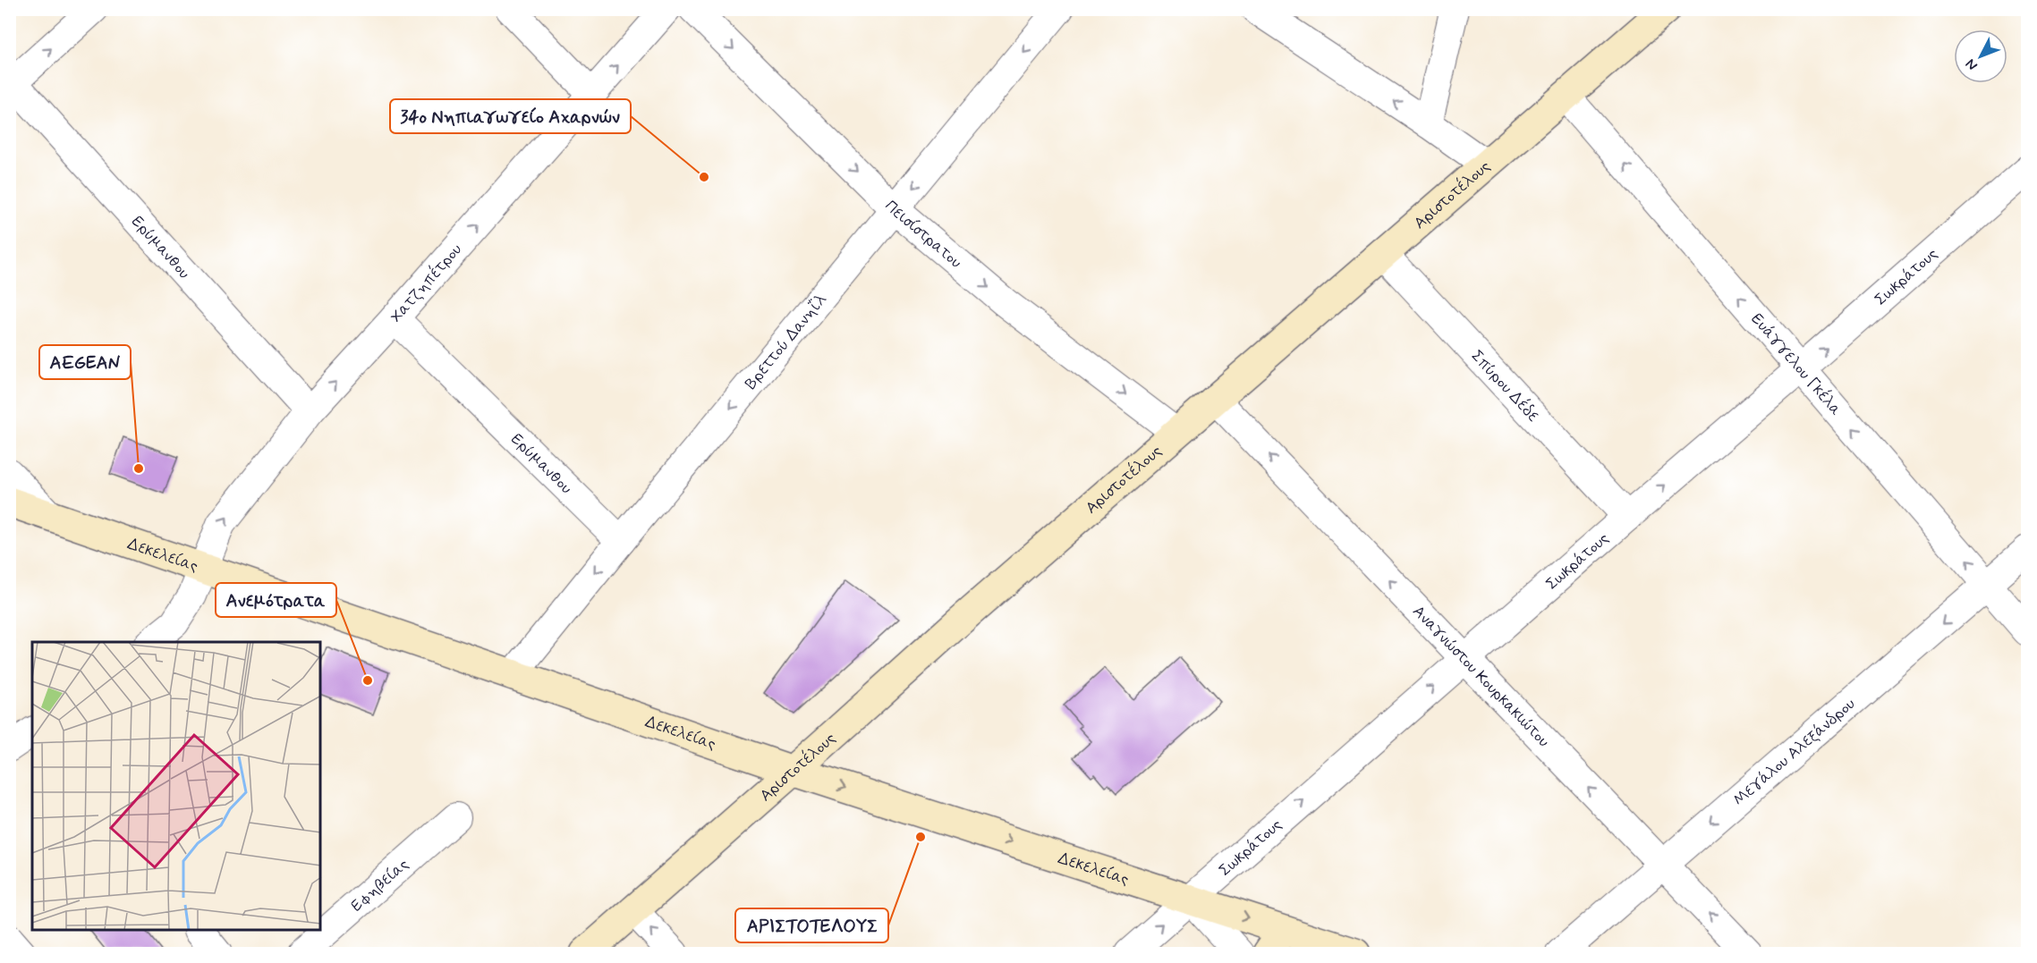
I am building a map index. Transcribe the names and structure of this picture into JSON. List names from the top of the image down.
{
  "streets": {
    "main road": ["Αριστοτέλους", "Δεκελείας"],
    "street": [
      "Πεισίστρατου",
      "Ερύμανθου",
      "Σωκράτους",
      "Χατζηπέτρου",
      "Βρεττού Δανηΐλ",
      "Ευάγγελου Γκέλα",
      "Σπύρου Δέδε",
      "Αναγνώστου Κουρκακιώτου",
      "Μεγάλου Αλεξάνδρου",
      "Εφηβείας"
    ]
  },
  "crossings": [
    ["Αριστοτέλους", "Πεισίστρατου"],
    ["Αριστοτέλους", "Ευάγγελου Γκέλα"],
    ["Αριστοτέλους", "Σπύρου Δέδε"],
    ["Αριστοτέλους", "Δεκελείας"],
    ["Αριστοτέλους", "Αναγνώστου Κουρκακιώτου"],
    ["Πεισίστρατου", "Βρεττού Δανηΐλ"],
    ["Ερύμανθου", "Χατζηπέτρου"],
    ["Ερύμανθου", "Βρεττού Δανηΐλ"],
    ["Σωκράτους", "Ευάγγελου Γκέλα"],
    ["Σωκράτους", "Σπύρου Δέδε"],
    ["Σωκράτους", "Δεκελείας"],
    ["Σωκράτους", "Αναγνώστου Κουρκακιώτου"],
    ["Χατζηπέτρου", "Δεκελείας"],
    ["Βρεττού Δανηΐλ", "Δεκελείας"],
    ["Ευάγγελου Γκέλα", "Μεγάλου Αλεξάνδρου"],
    ["Αναγνώστου Κουρκακιώτου", "Μεγάλου Αλεξάνδρου"]
  ],
  "one_way": [
    "Πεισίστρατου",
    "Σωκράτους",
    "Χατζηπέτρου",
    "Βρεττού Δανηΐλ",
    "Ευάγγελου Γκέλα",
    "Δεκελείας",
    "Αναγνώστου Κουρκακιώτου",
    "Μεγάλου Αλεξάνδρου"
  ],
  "places": [
    "34o Νηπιαγωγείο Αχαρνών",
    "AEGEAN",
    "Ανεμότρατα",
    "ΑΡΙΣΤΟΤΕΛΟΥΣ"
  ],
  "north": "bottom left"
}
